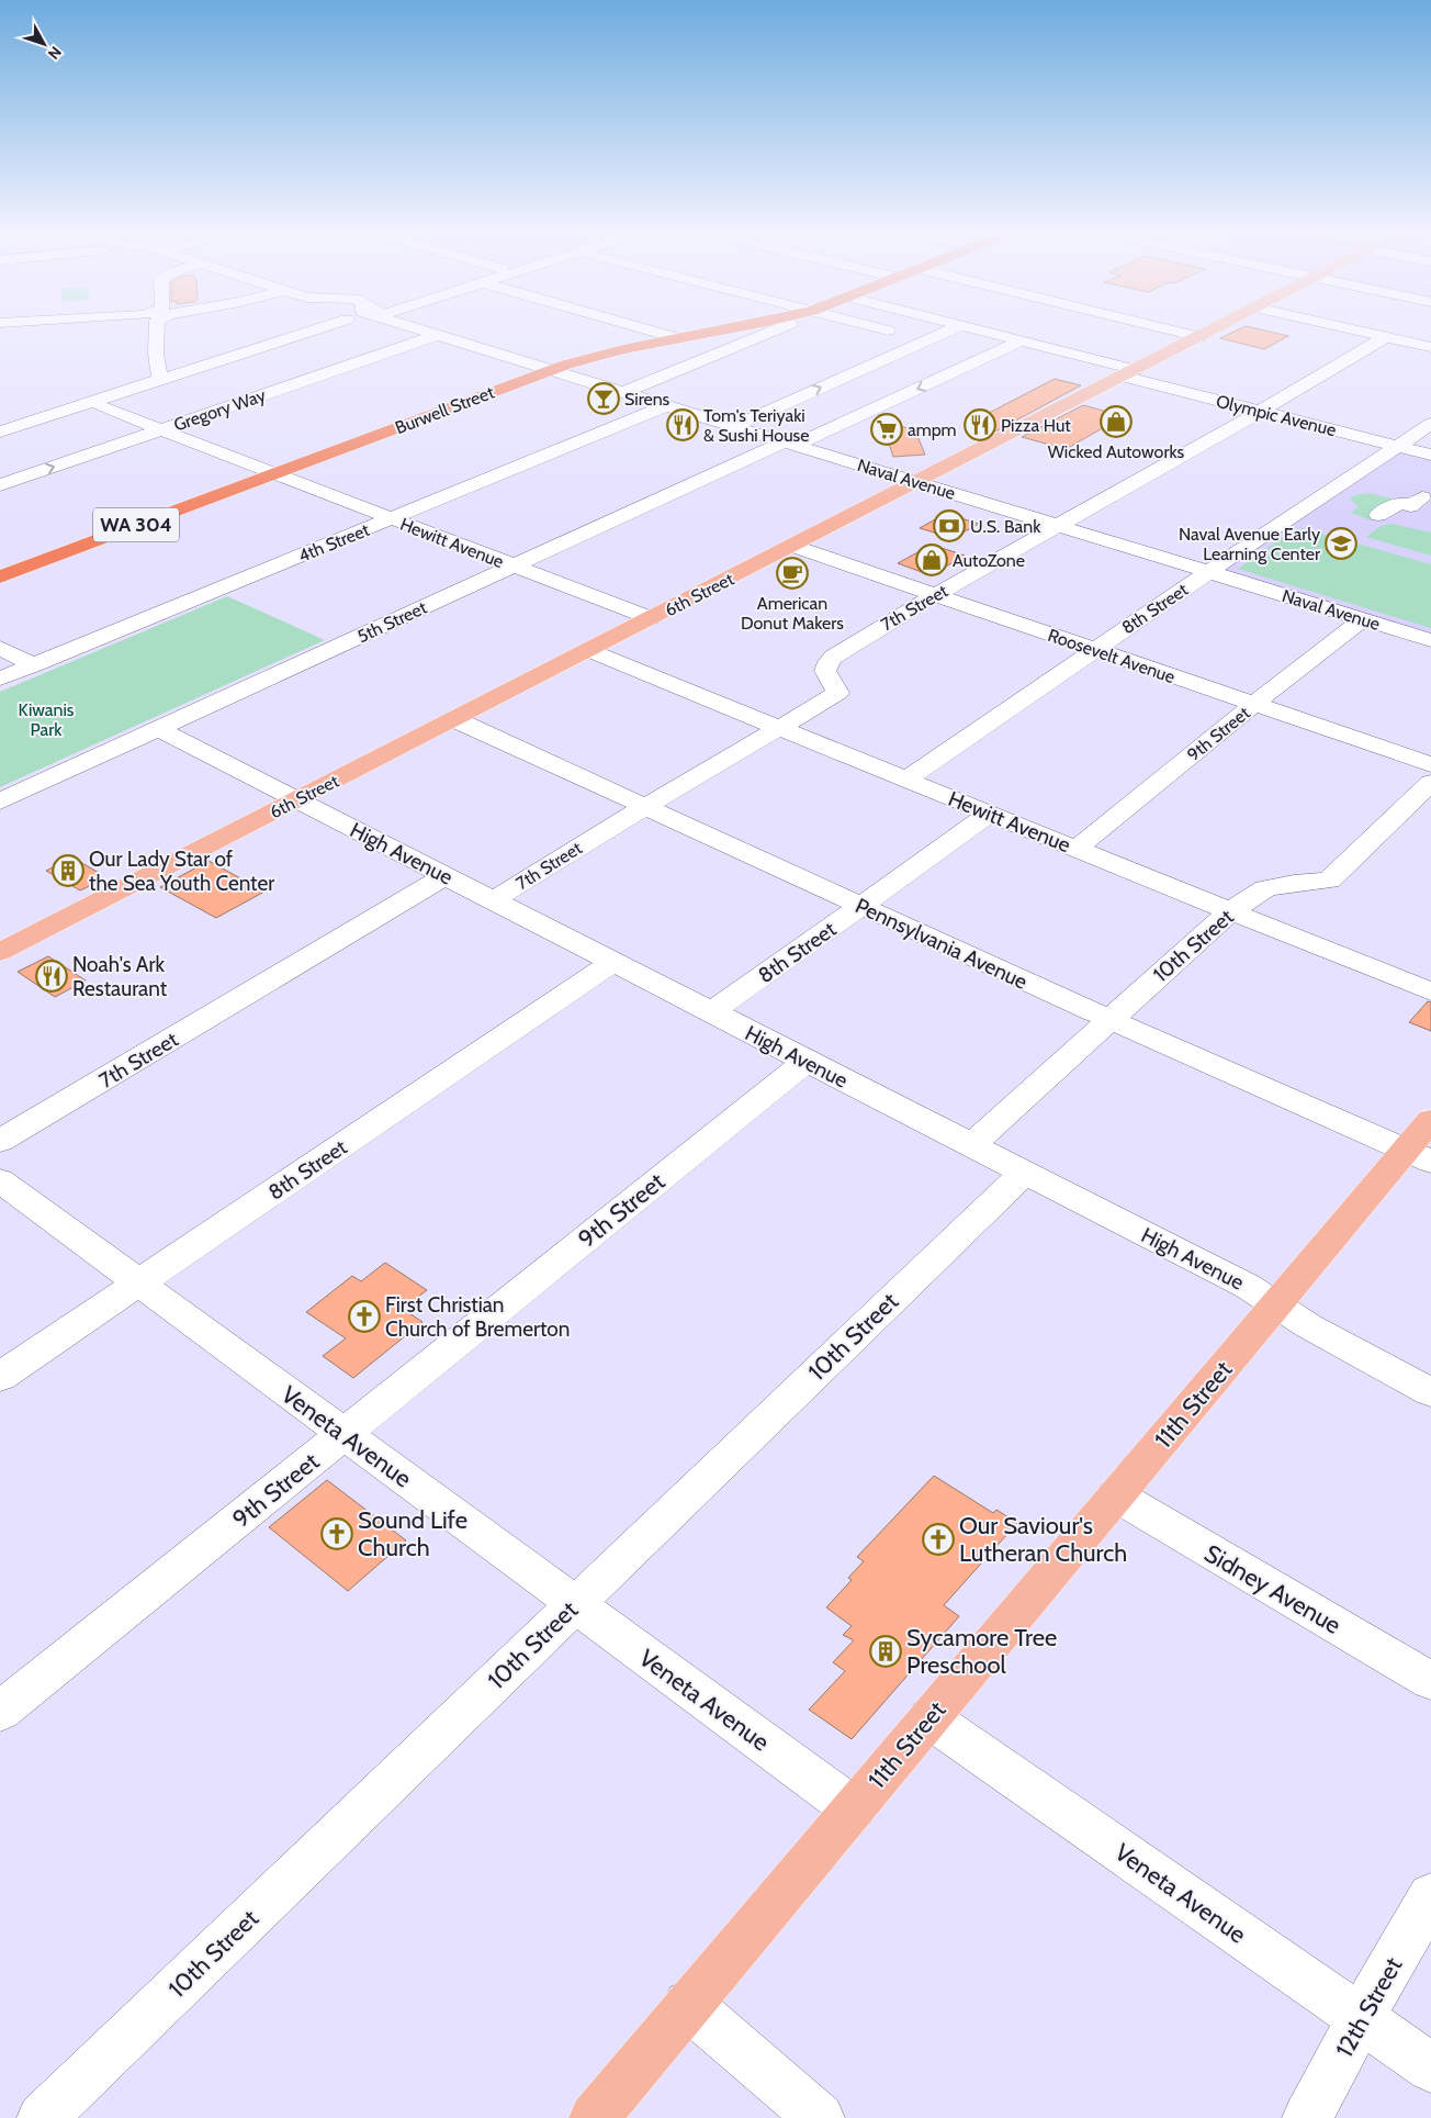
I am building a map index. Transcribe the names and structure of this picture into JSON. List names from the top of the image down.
{
  "streets": {
    "highway": ["Burwell Street", "WA 304"],
    "main road": ["6th Street", "11th Street"],
    "street": [
      "Gregory Way",
      "Olympic Avenue",
      "Naval Avenue",
      "4th Street",
      "Hewitt Avenue",
      "7th Street",
      "8th Street",
      "5th Street",
      "Roosevelt Avenue",
      "9th Street",
      "High Avenue",
      "Pennsylvania Avenue",
      "10th Street",
      "Veneta Avenue",
      "Sidney Avenue",
      "12th Street"
    ]
  },
  "crossings": [
    ["Gregory Way", "Naval Avenue"],
    ["Gregory Way", "Hewitt Avenue"],
    ["Burwell Street", "Naval Avenue"],
    ["Burwell Street", "Hewitt Avenue"],
    ["Olympic Avenue", "6th Street"],
    ["Olympic Avenue", "7th Street"],
    ["Olympic Avenue", "8th Street"],
    ["Olympic Avenue", "5th Street"],
    ["Naval Avenue", "4th Street"],
    ["Naval Avenue", "6th Street"],
    ["Naval Avenue", "7th Street"],
    ["Naval Avenue", "8th Street"],
    ["Naval Avenue", "5th Street"],
    ["Naval Avenue", "9th Street"],
    ["4th Street", "Hewitt Avenue"],
    ["Hewitt Avenue", "6th Street"],
    ["Hewitt Avenue", "7th Street"],
    ["Hewitt Avenue", "8th Street"],
    ["Hewitt Avenue", "5th Street"],
    ["Hewitt Avenue", "9th Street"],
    ["Hewitt Avenue", "10th Street"],
    ["6th Street", "Roosevelt Avenue"],
    ["6th Street", "High Avenue"],
    ["6th Street", "Pennsylvania Avenue"],
    ["7th Street", "Roosevelt Avenue"],
    ["7th Street", "High Avenue"],
    ["7th Street", "Pennsylvania Avenue"],
    ["8th Street", "Roosevelt Avenue"],
    ["8th Street", "High Avenue"],
    ["8th Street", "Pennsylvania Avenue"],
    ["8th Street", "Veneta Avenue"],
    ["5th Street", "High Avenue"],
    ["Roosevelt Avenue", "9th Street"],
    ["9th Street", "High Avenue"],
    ["9th Street", "Veneta Avenue"],
    ["High Avenue", "10th Street"],
    ["High Avenue", "11th Street"],
    ["Pennsylvania Avenue", "10th Street"],
    ["Pennsylvania Avenue", "11th Street"],
    ["10th Street", "Veneta Avenue"],
    ["11th Street", "Veneta Avenue"],
    ["11th Street", "Sidney Avenue"],
    ["Veneta Avenue", "12th Street"]
  ],
  "parks": ["Kiwanis Park"],
  "places": {
    "bar": ["Sirens"],
    "shop": ["Wicked Autoworks", "AutoZone"],
    "restaurant": ["Tom's Teriyaki & Sushi House", "Pizza Hut", "Noah's Ark Restaurant"],
    "supermarket": ["ampm"],
    "bank": ["U.S. Bank"],
    "school or university": ["Naval Avenue Early Learning Center"],
    "cafe": ["American Donut Makers"],
    "building": ["Our Lady Star of the Sea Youth Center", "Sycamore Tree Preschool"],
    "church": ["First Christian Church of Bremerton", "Sound Life Church", "Our Saviour's Lutheran Church"]
  },
  "north": "bottom right"
}
